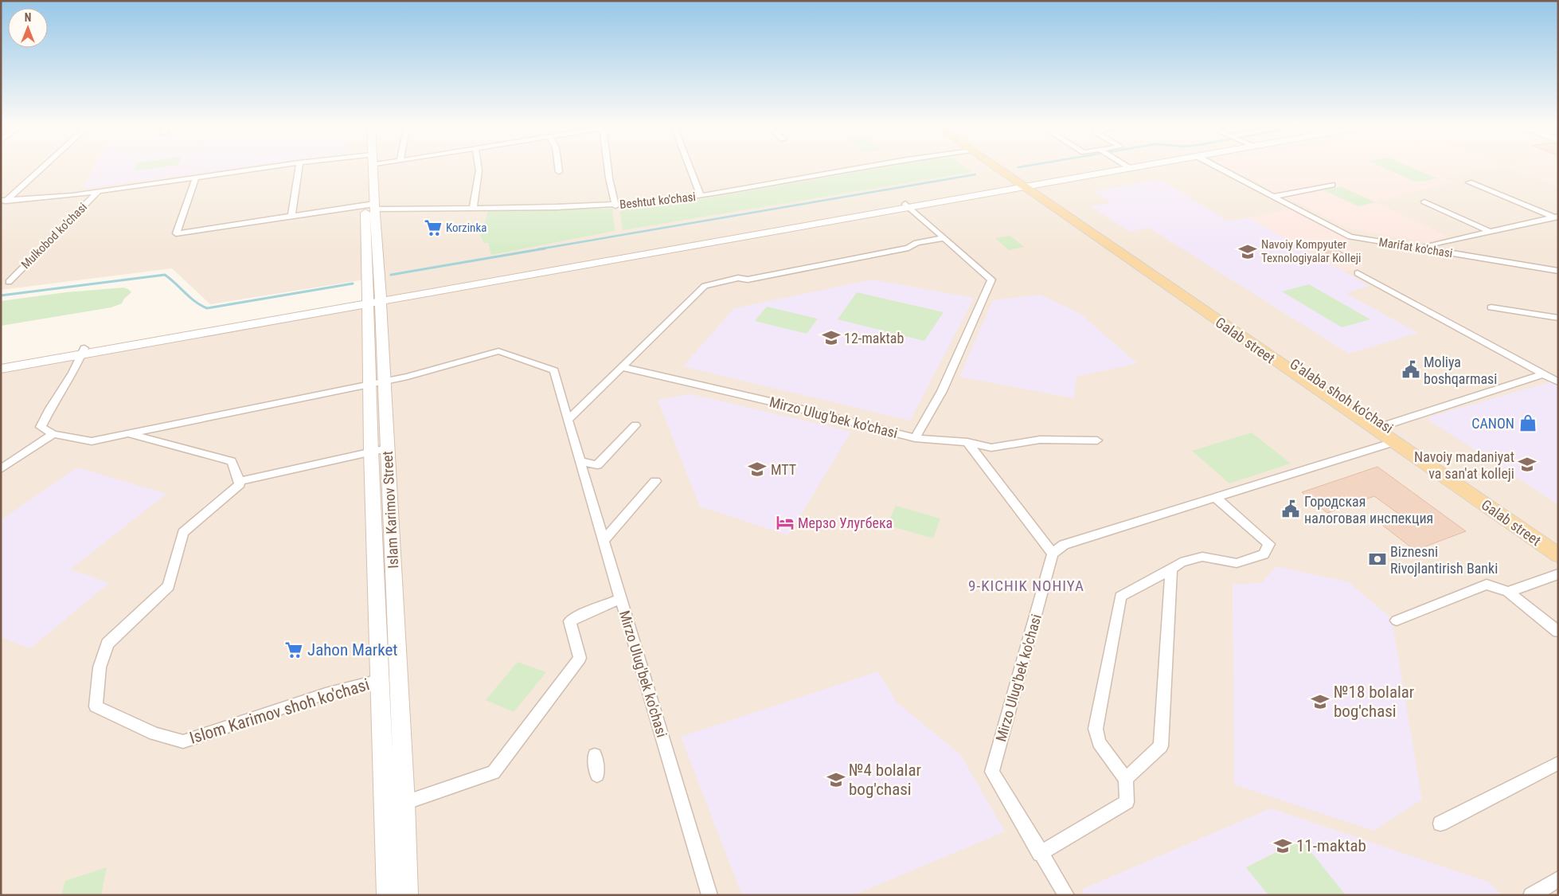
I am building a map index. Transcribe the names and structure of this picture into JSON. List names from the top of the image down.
{
  "streets": {
    "main road": ["Galab street", "G'alaba shoh ko'chasi", "Islam Karimov Street"],
    "street": [
      "Beshtut ko'chasi",
      "Mulkobod ko'chasi",
      "Marifat ko'chasi",
      "Mirzo Ulug'bek ko'chasi",
      "Islom Karimov shoh ko'chasi"
    ]
  },
  "crossings": [
    ["Beshtut ko'chasi", "Islam Karimov Street"],
    ["Galab street", "G'alaba shoh ko'chasi"],
    ["Mirzo Ulug'bek ko'chasi", "Islam Karimov Street"],
    ["Islam Karimov Street", "Islom Karimov shoh ko'chasi"]
  ],
  "districts": ["9-KICHIK NOHIYA"],
  "places": {
    "supermarket": ["Korzinka", "Jahon Market"],
    "school or university": [
      "Navoiy Kompyuter Texnologiyalar Kolleji",
      "12-maktab",
      "Navoiy madaniyat va san'at kolleji",
      "MTT",
      "№18 bolalar bog'chasi",
      "№4 bolalar bog'chasi",
      "11-maktab"
    ],
    "public building": ["Moliya boshqarmasi", "Городская налоговая инспекция"],
    "shop": ["CANON"],
    "hotel": ["Мерзо Улугбека"],
    "bank": ["Biznesni Rivojlantirish Banki"]
  },
  "north": "top"
}
